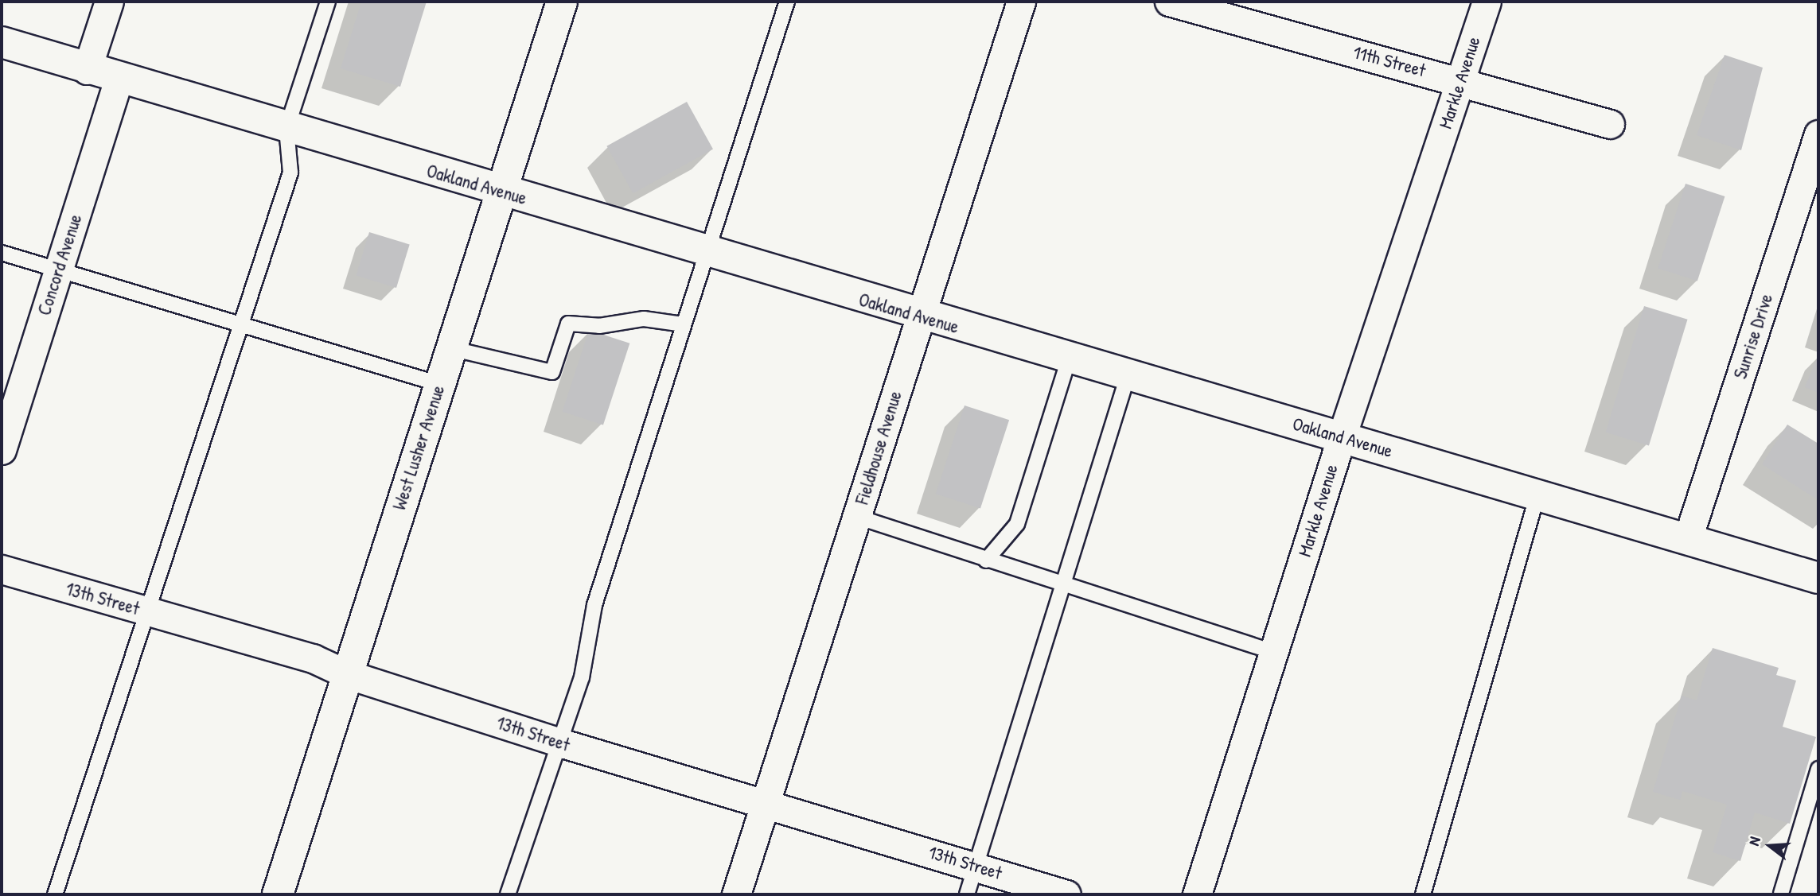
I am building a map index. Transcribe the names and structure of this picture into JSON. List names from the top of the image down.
{
  "streets": {
    "street": [
      "11th Street",
      "Markle Avenue",
      "Oakland Avenue",
      "Concord Avenue",
      "Sunrise Drive",
      "West Lusher Avenue",
      "Fieldhouse Avenue",
      "13th Street"
    ]
  },
  "crossings": [
    ["11th Street", "Markle Avenue"],
    ["Markle Avenue", "Oakland Avenue"],
    ["Oakland Avenue", "Concord Avenue"],
    ["Oakland Avenue", "Sunrise Drive"],
    ["Oakland Avenue", "West Lusher Avenue"],
    ["Oakland Avenue", "Fieldhouse Avenue"],
    ["West Lusher Avenue", "13th Street"],
    ["Fieldhouse Avenue", "13th Street"]
  ],
  "north": "left"
}
